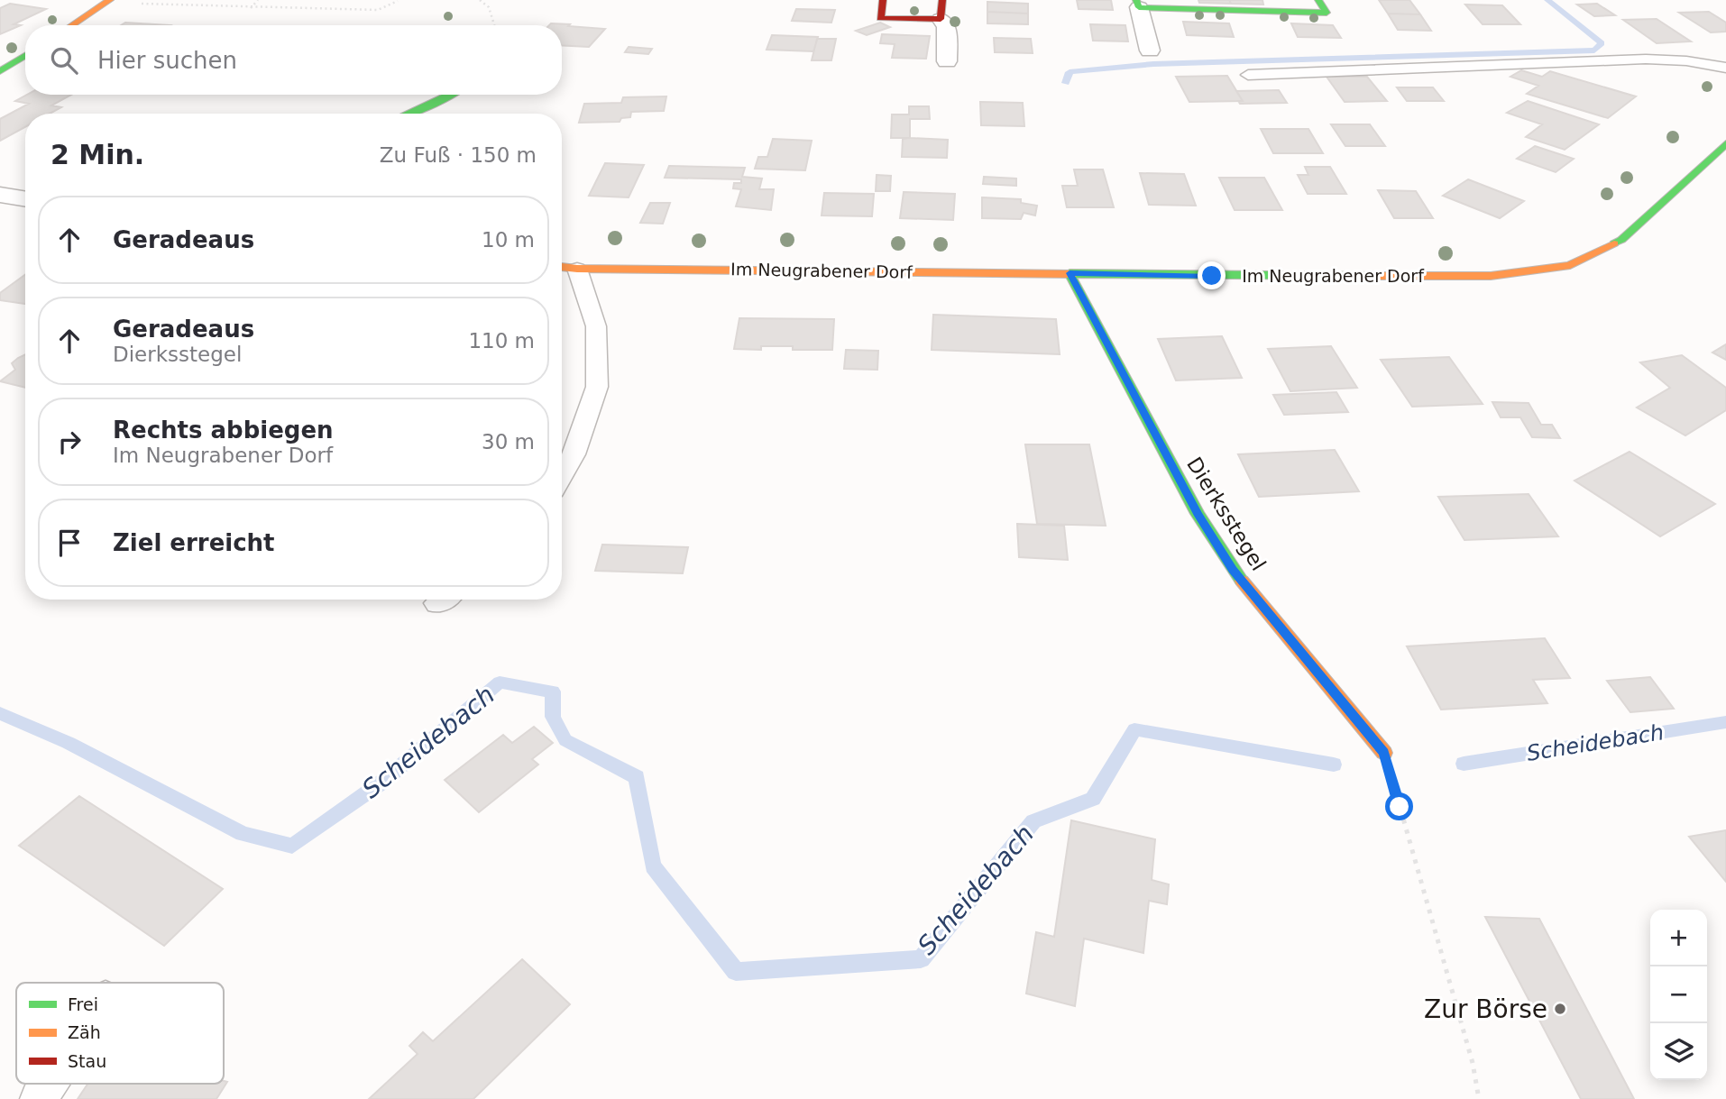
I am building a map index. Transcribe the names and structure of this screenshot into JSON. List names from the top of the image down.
{
  "streets": {
    "street": ["Im Neugrabener Dorf", "Dierksstegel"]
  },
  "crossings": [
    ["Im Neugrabener Dorf", "Dierksstegel"]
  ],
  "water": ["Scheidebach"],
  "places": ["Zur Börse"],
  "legend": ["Frei", "Zäh", "Stau"],
  "page": {
    "search": "Hier suchen",
    "heading": ["2 Min.", "Zu Fuß · 150 m"],
    "list": [
      ["Geradeaus", "10 m"],
      ["Geradeaus", "Dierksstegel", "110 m"],
      ["Rechts abbiegen", "Im Neugrabener Dorf", "30 m"],
      "Ziel erreicht"
    ],
    "map_buttons": ["+", "−"]
  }
}
